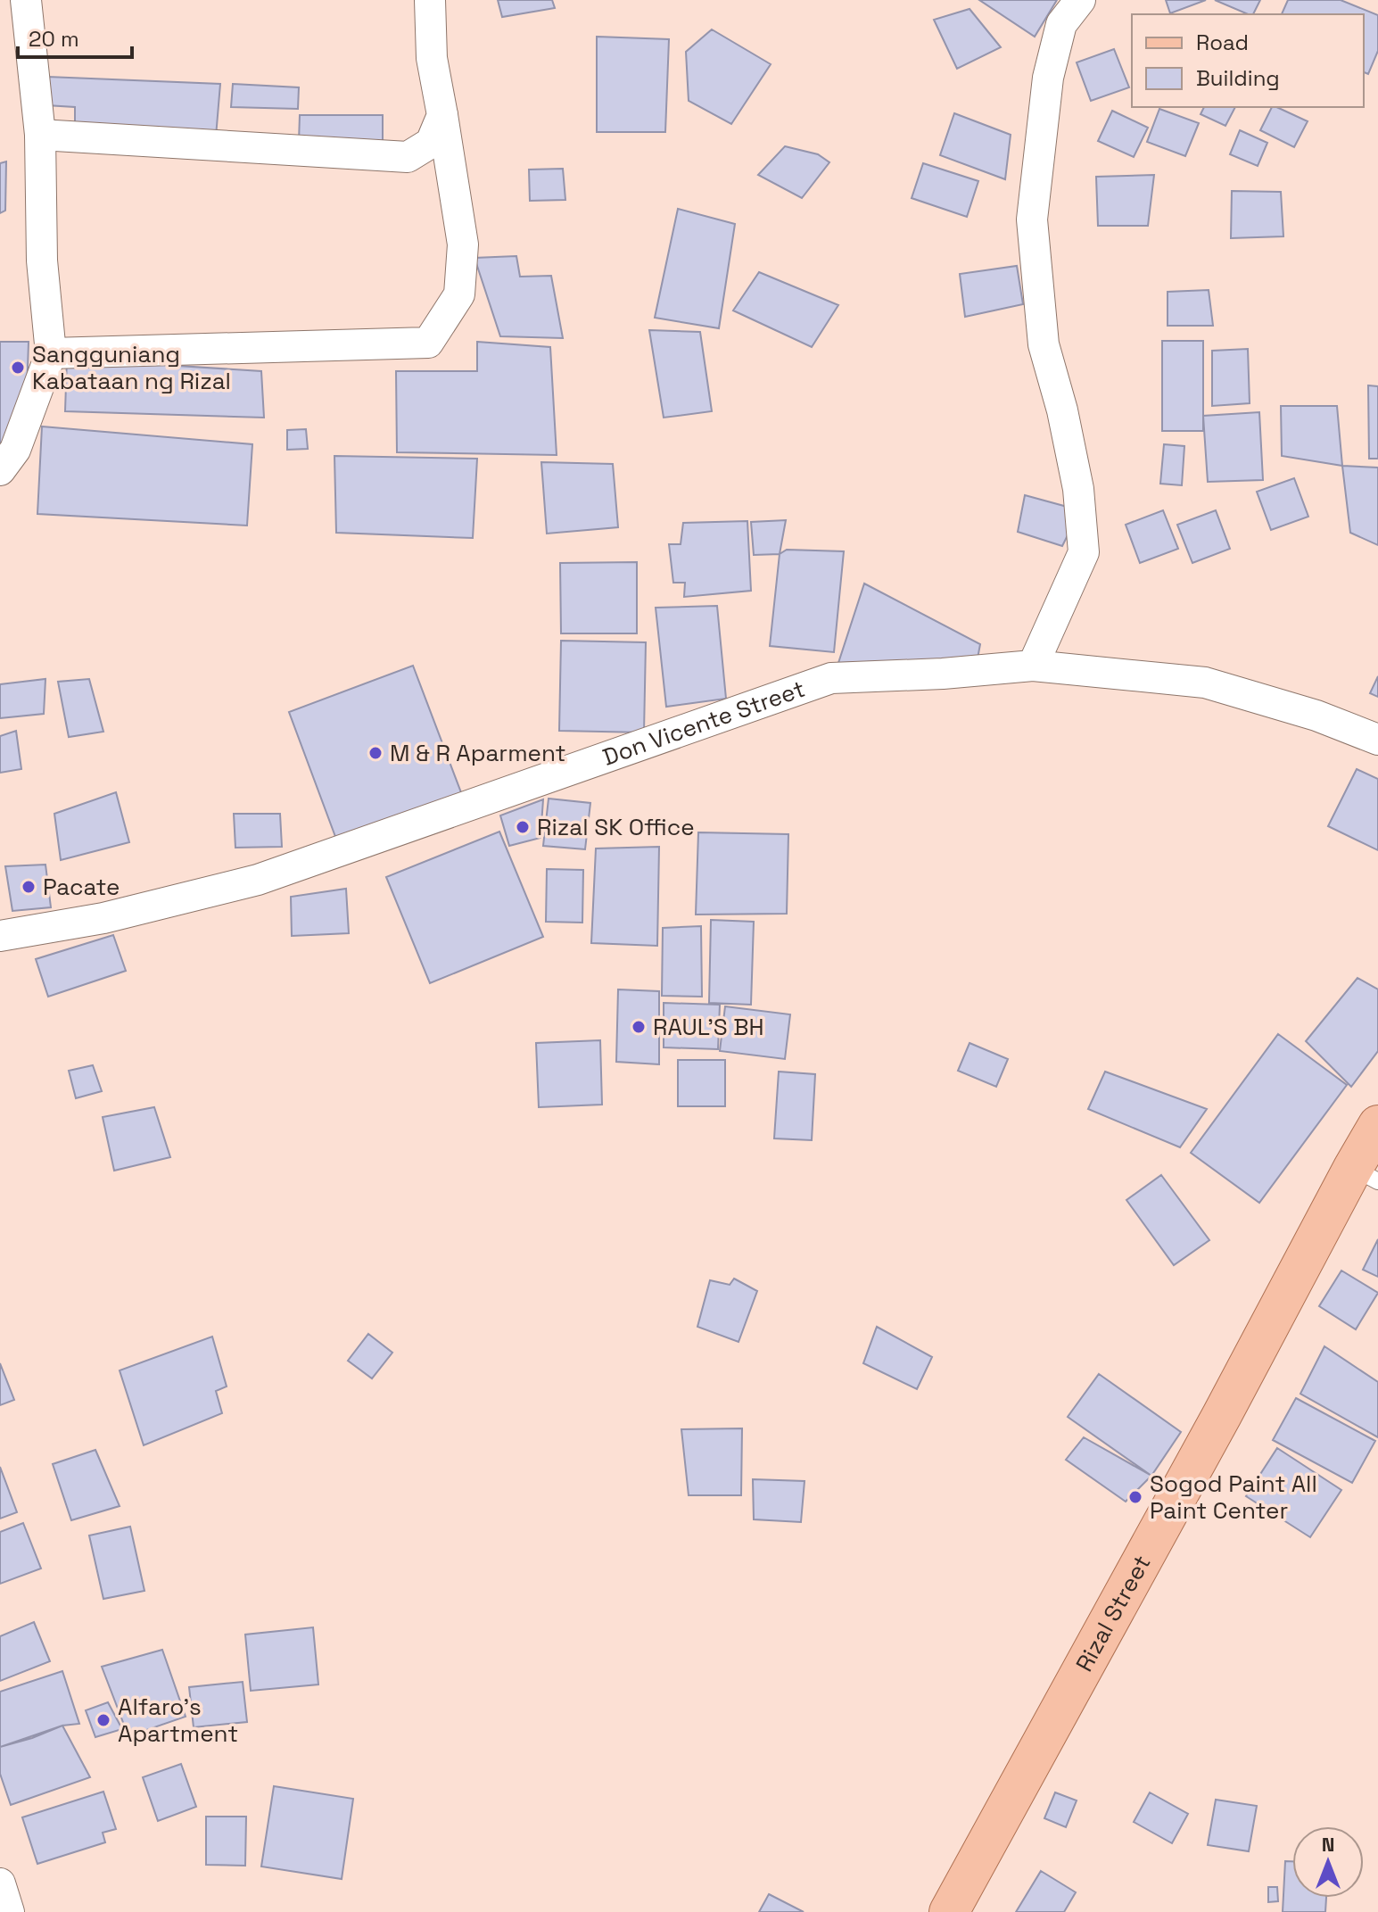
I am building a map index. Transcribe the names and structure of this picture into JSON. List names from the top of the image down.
{
  "streets": {
    "main road": ["Rizal Street"],
    "street": ["Don Vicente Street"]
  },
  "places": [
    "Sangguniang Kabataan ng Rizal",
    "M & R Aparment",
    "Rizal SK Office",
    "Pacate",
    "RAUL'S BH",
    "Sogod Paint All Paint Center",
    "Alfaro's Apartment"
  ],
  "legend": ["Road", "Building"],
  "scale_bar": "20 m",
  "north": "top"
}
